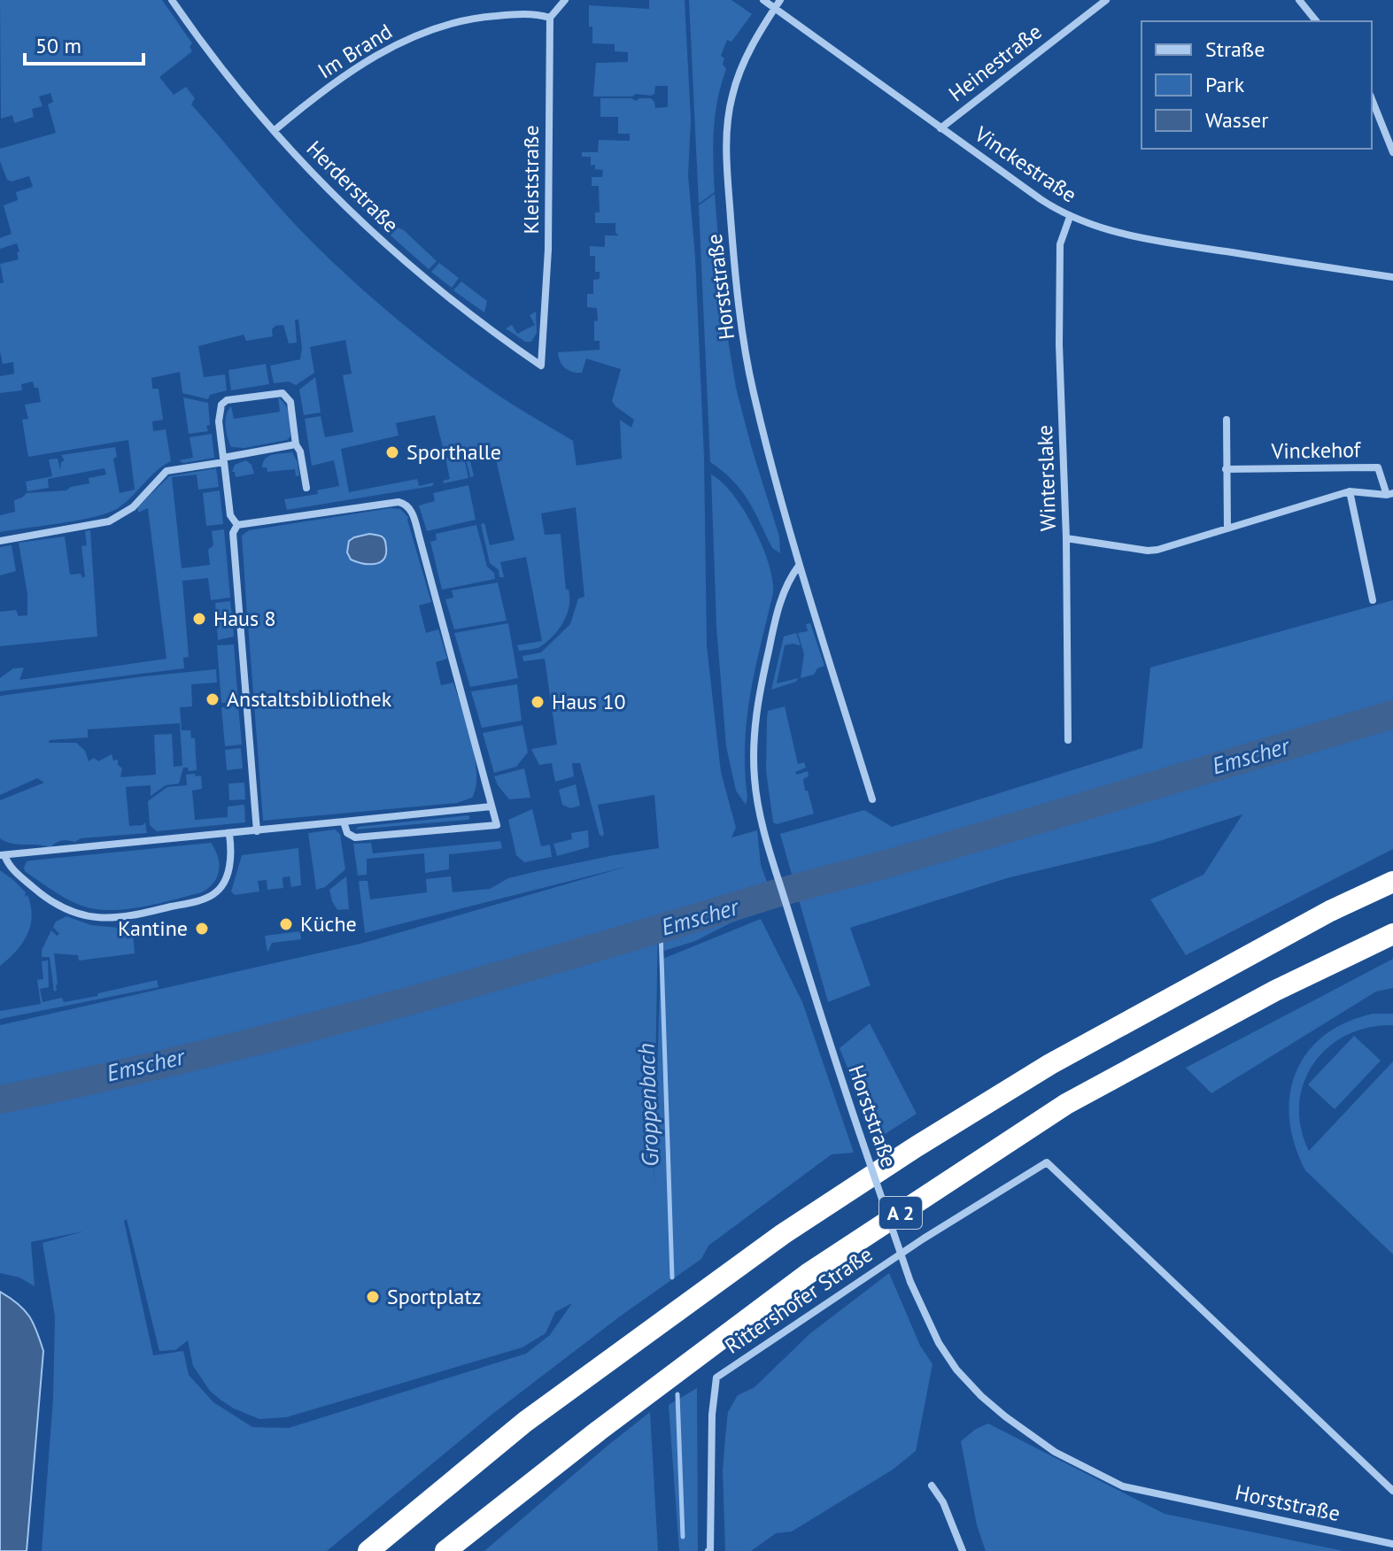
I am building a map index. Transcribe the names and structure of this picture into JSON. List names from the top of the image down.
{
  "streets": {
    "highway": ["A 2"],
    "street": [
      "Im Brand",
      "Heinestraße",
      "Vinckestraße",
      "Kleiststraße",
      "Herderstraße",
      "Horststraße",
      "Vinckehof",
      "Winterslake",
      "Rittershofer Straße"
    ]
  },
  "crossings": [
    ["Im Brand", "Kleiststraße"],
    ["Im Brand", "Herderstraße"],
    ["Heinestraße", "Vinckestraße"],
    ["Vinckestraße", "Horststraße"],
    ["Vinckestraße", "Winterslake"],
    ["Kleiststraße", "Herderstraße"],
    ["Vinckehof", "Winterslake"]
  ],
  "water": ["Emscher", "Groppenbach"],
  "places": [
    "Sporthalle",
    "Haus 8",
    "Anstaltsbibliothek",
    "Haus 10",
    "Küche",
    "Kantine",
    "Sportplatz"
  ],
  "legend": ["Straße", "Park", "Wasser"],
  "scale_bar": "50 m"
}
